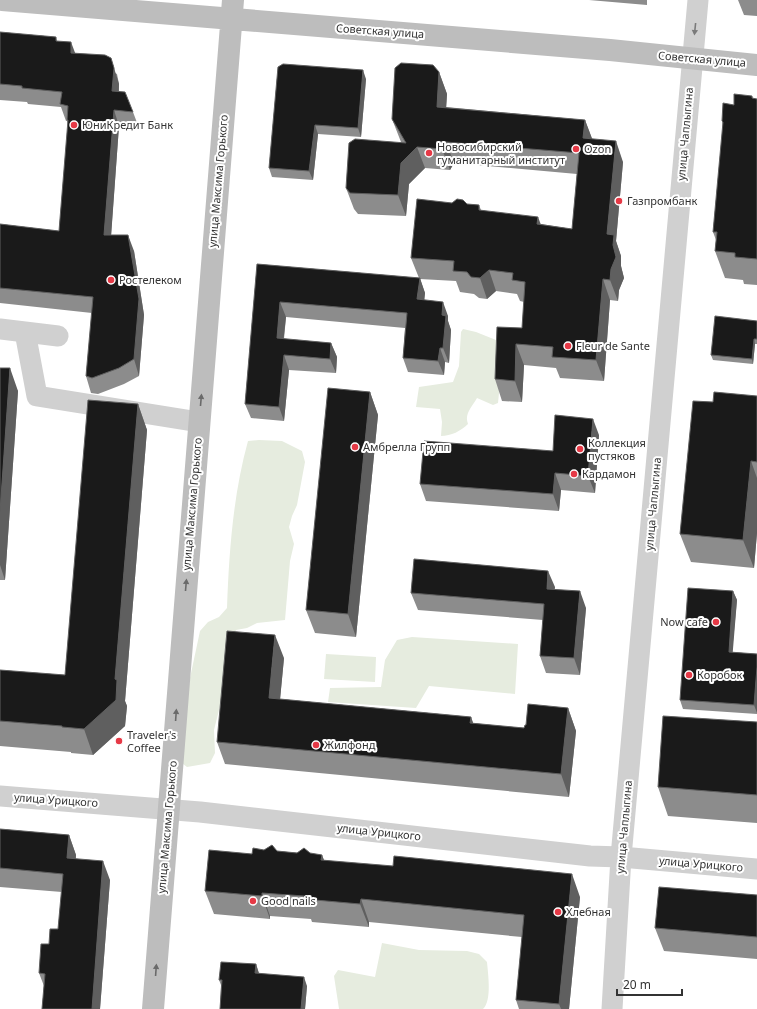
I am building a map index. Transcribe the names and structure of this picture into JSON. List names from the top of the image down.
{
  "streets": {
    "street": [
      "Советская улица",
      "улица Чаплыгина",
      "улица Максима Горького",
      "улица Урицкого"
    ]
  },
  "crossings": [
    ["Советская улица", "улица Чаплыгина"],
    ["Советская улица", "улица Максима Горького"],
    ["улица Чаплыгина", "улица Урицкого"],
    ["улица Максима Горького", "улица Урицкого"]
  ],
  "one_way": ["улица Максима Горького"],
  "places": [
    "ЮниКредит Банк",
    "Ozon",
    "Новосибирский гуманитарный институт",
    "Газпромбанк",
    "Ростелеком",
    "Fleur de Sante",
    "Амбрелла Групп",
    "Коллекция пустяков",
    "Кардамон",
    "Now cafe",
    "Коробок",
    "Traveler's Coffee",
    "Жилфонд",
    "Good nails",
    "Хлебная"
  ],
  "scale_bar": "20 m"
}
